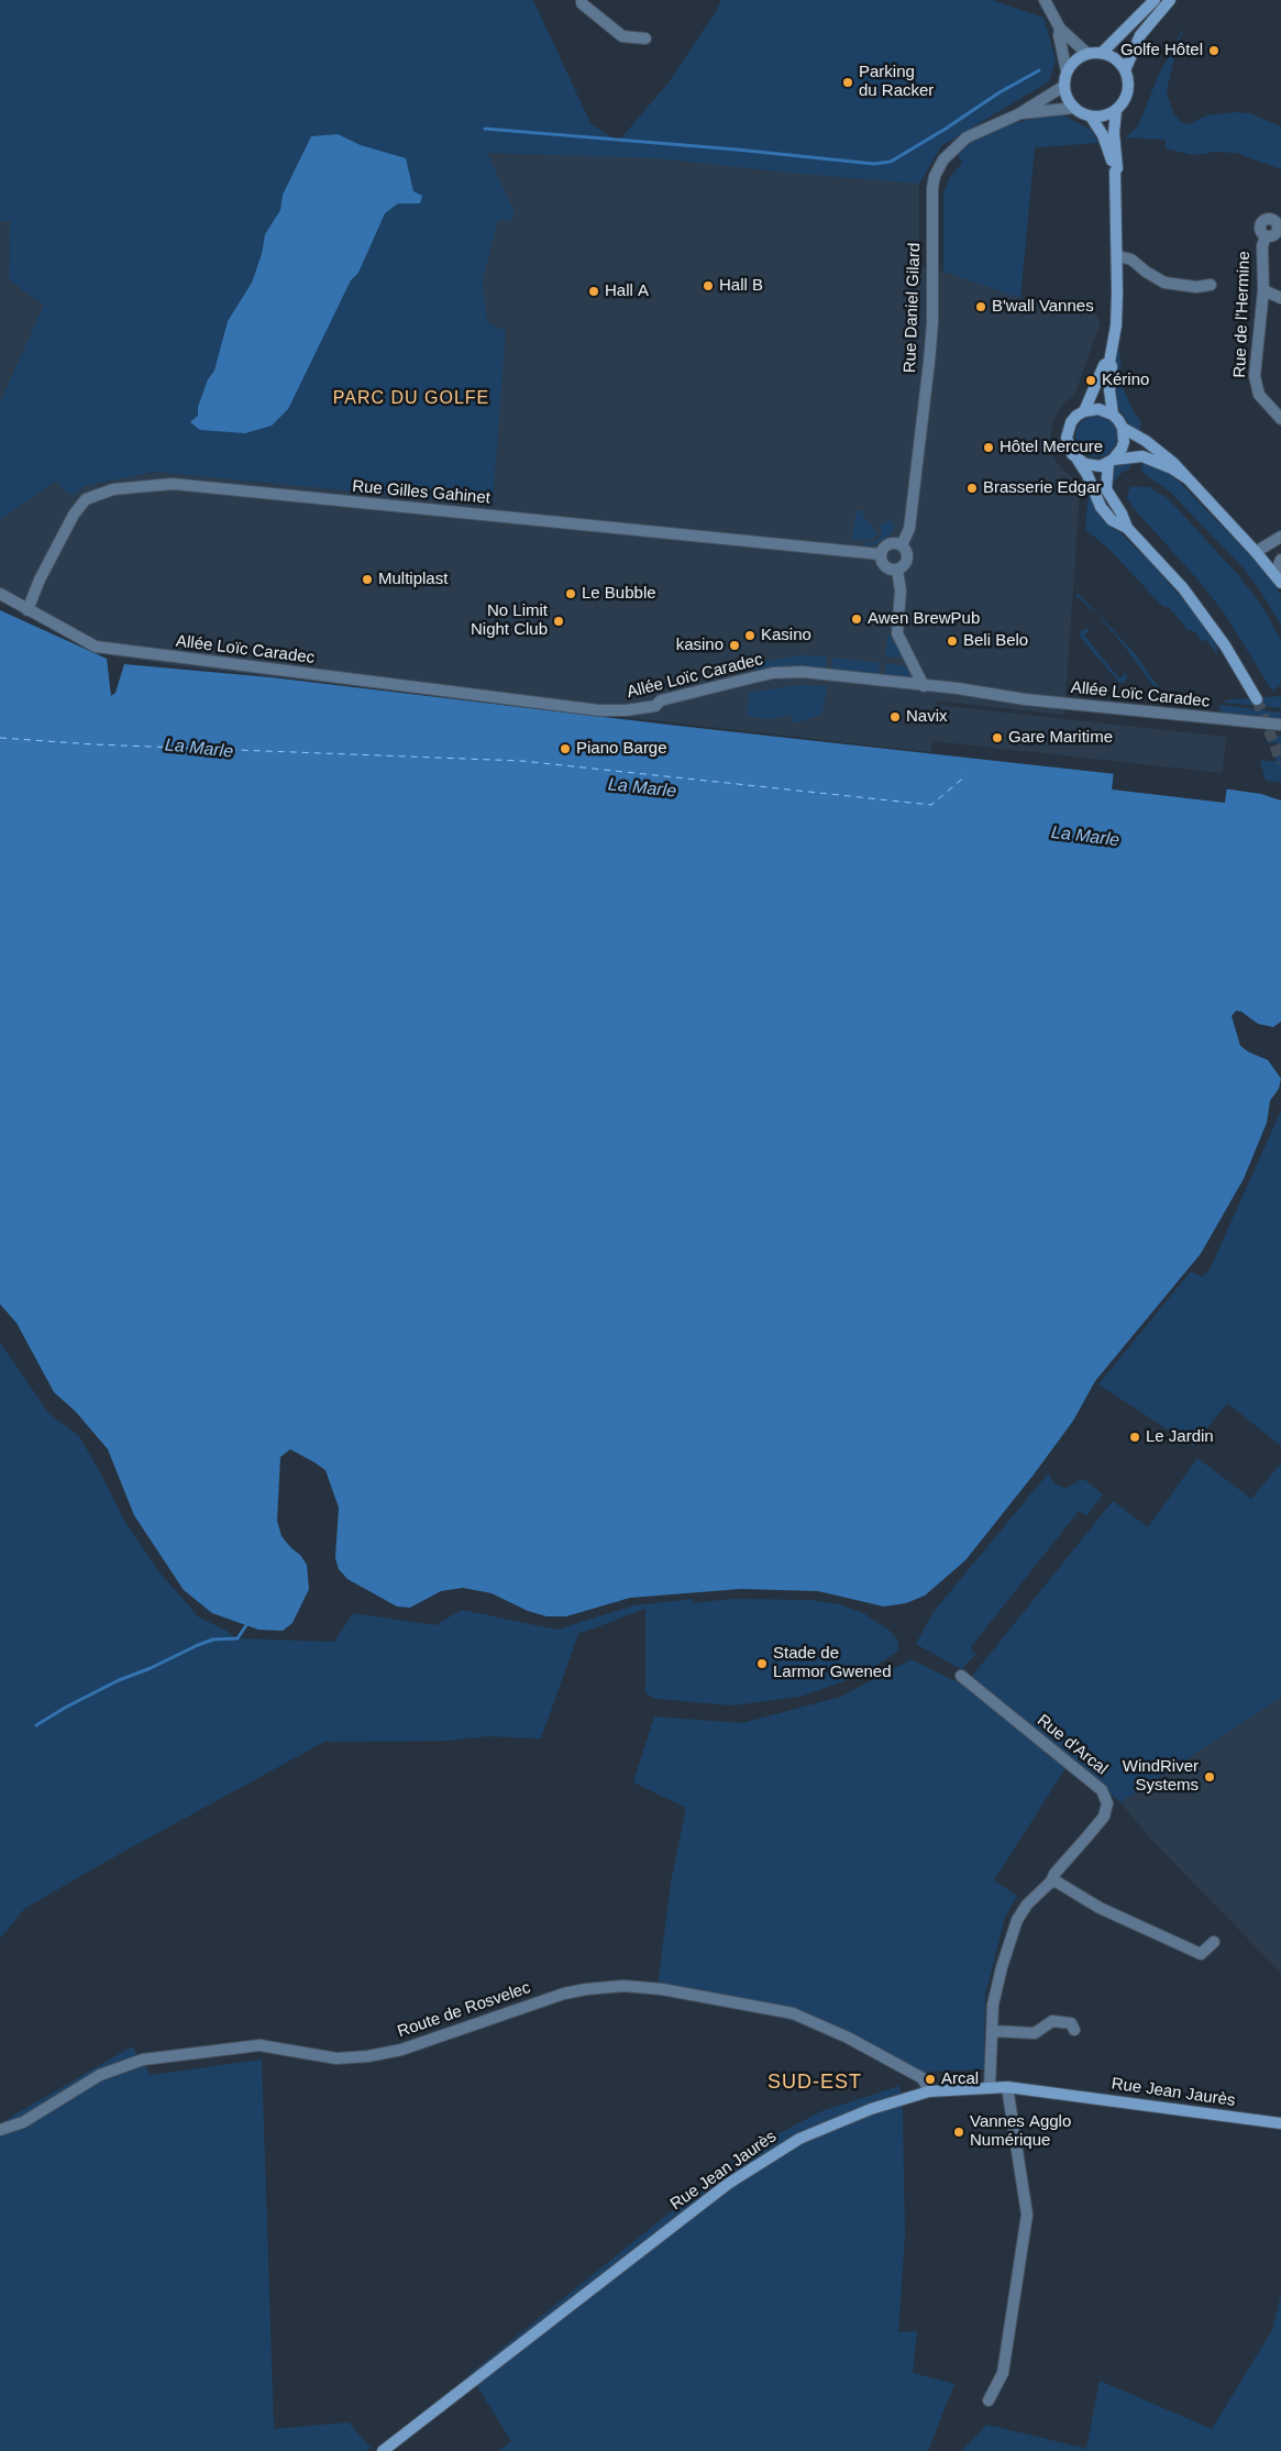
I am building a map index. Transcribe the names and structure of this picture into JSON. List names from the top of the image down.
{
  "streets": {
    "main road": ["Rue Jean Jaurès"],
    "street": [
      "Rue Daniel Gilard",
      "Rue de l'Hermine",
      "Rue Gilles Gahinet",
      "Allée Loïc Caradec",
      "Rue d'Arcal",
      "Route de Rosvelec"
    ]
  },
  "crossings": [
    ["Rue Daniel Gilard", "Rue Gilles Gahinet"],
    ["Rue Gilles Gahinet", "Allée Loïc Caradec"],
    ["Rue d'Arcal", "Rue Jean Jaurès"],
    ["Route de Rosvelec", "Rue Jean Jaurès"]
  ],
  "districts": ["PARC DU GOLFE", "SUD-EST"],
  "water": ["La Marle"],
  "places": [
    "Golfe Hôtel",
    "Parking du Racker",
    "Hall B",
    "Hall A",
    "B'wall Vannes",
    "Kérino",
    "Hôtel Mercure",
    "Brasserie Edgar",
    "Multiplast",
    "Le Bubble",
    "Awen BrewPub",
    "No Limit Night Club",
    "Kasino",
    "Beli Belo",
    "kasino",
    "Navix",
    "Gare Maritime",
    "Piano Barge",
    "Le Jardin",
    "Stade de Larmor Gwened",
    "WindRiver Systems",
    "Arcal",
    "Vannes Agglo Numérique"
  ]
}
